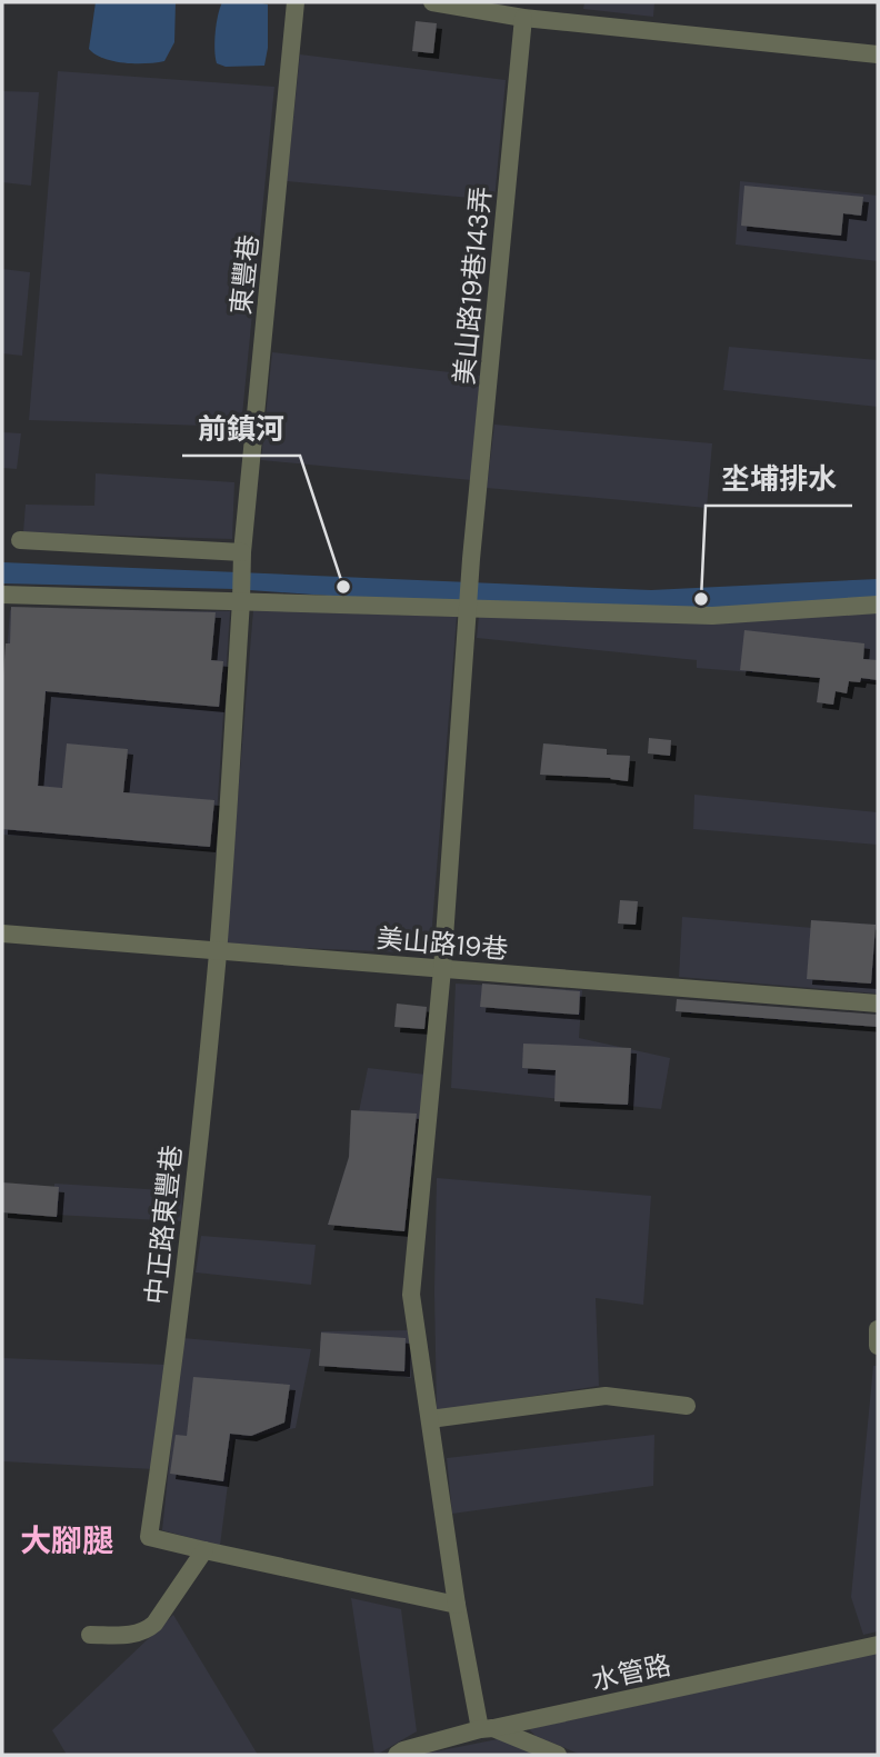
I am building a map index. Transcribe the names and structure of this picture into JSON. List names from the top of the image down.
{
  "streets": {
    "street": [
      "東豐巷",
      "美山路19巷143弄",
      "美山路19巷",
      "中正路東豐巷",
      "水管路"
    ]
  },
  "crossings": [
    ["東豐巷", "中正路東豐巷"],
    ["美山路19巷", "中正路東豐巷"]
  ],
  "districts": ["大腳腿"],
  "places": ["前鎮河", "坔埔排水"]
}
